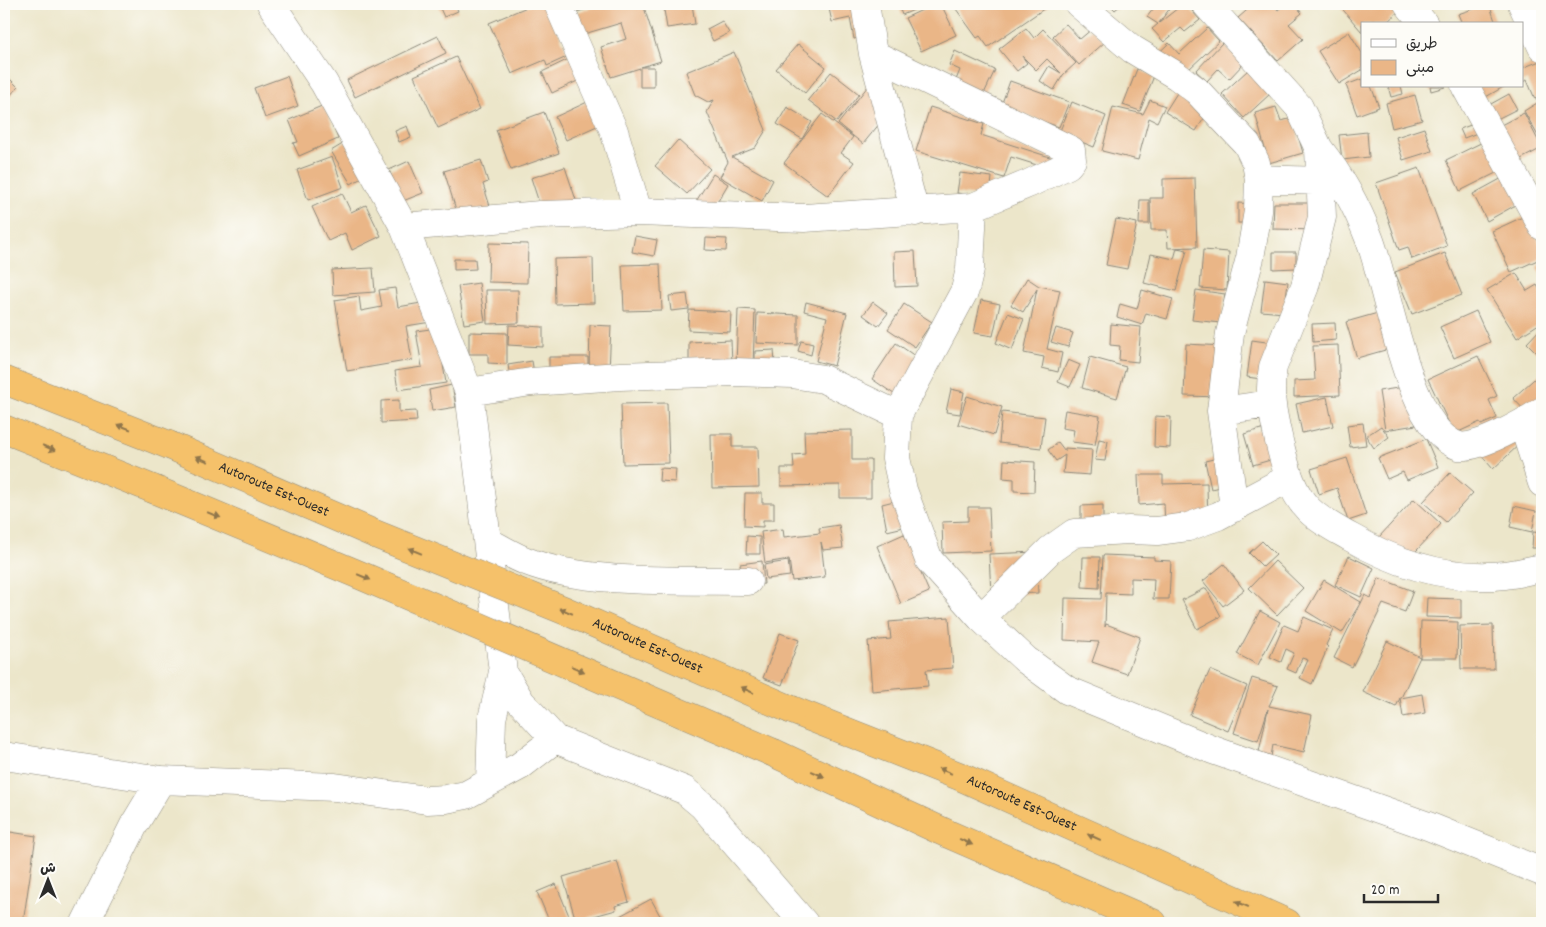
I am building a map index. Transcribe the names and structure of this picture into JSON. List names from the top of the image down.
{
  "streets": {
    "highway": ["Autoroute Est-Ouest"]
  },
  "legend": ["طريق", "مبنى"],
  "scale_bar": "20 m",
  "north": "top"
}
